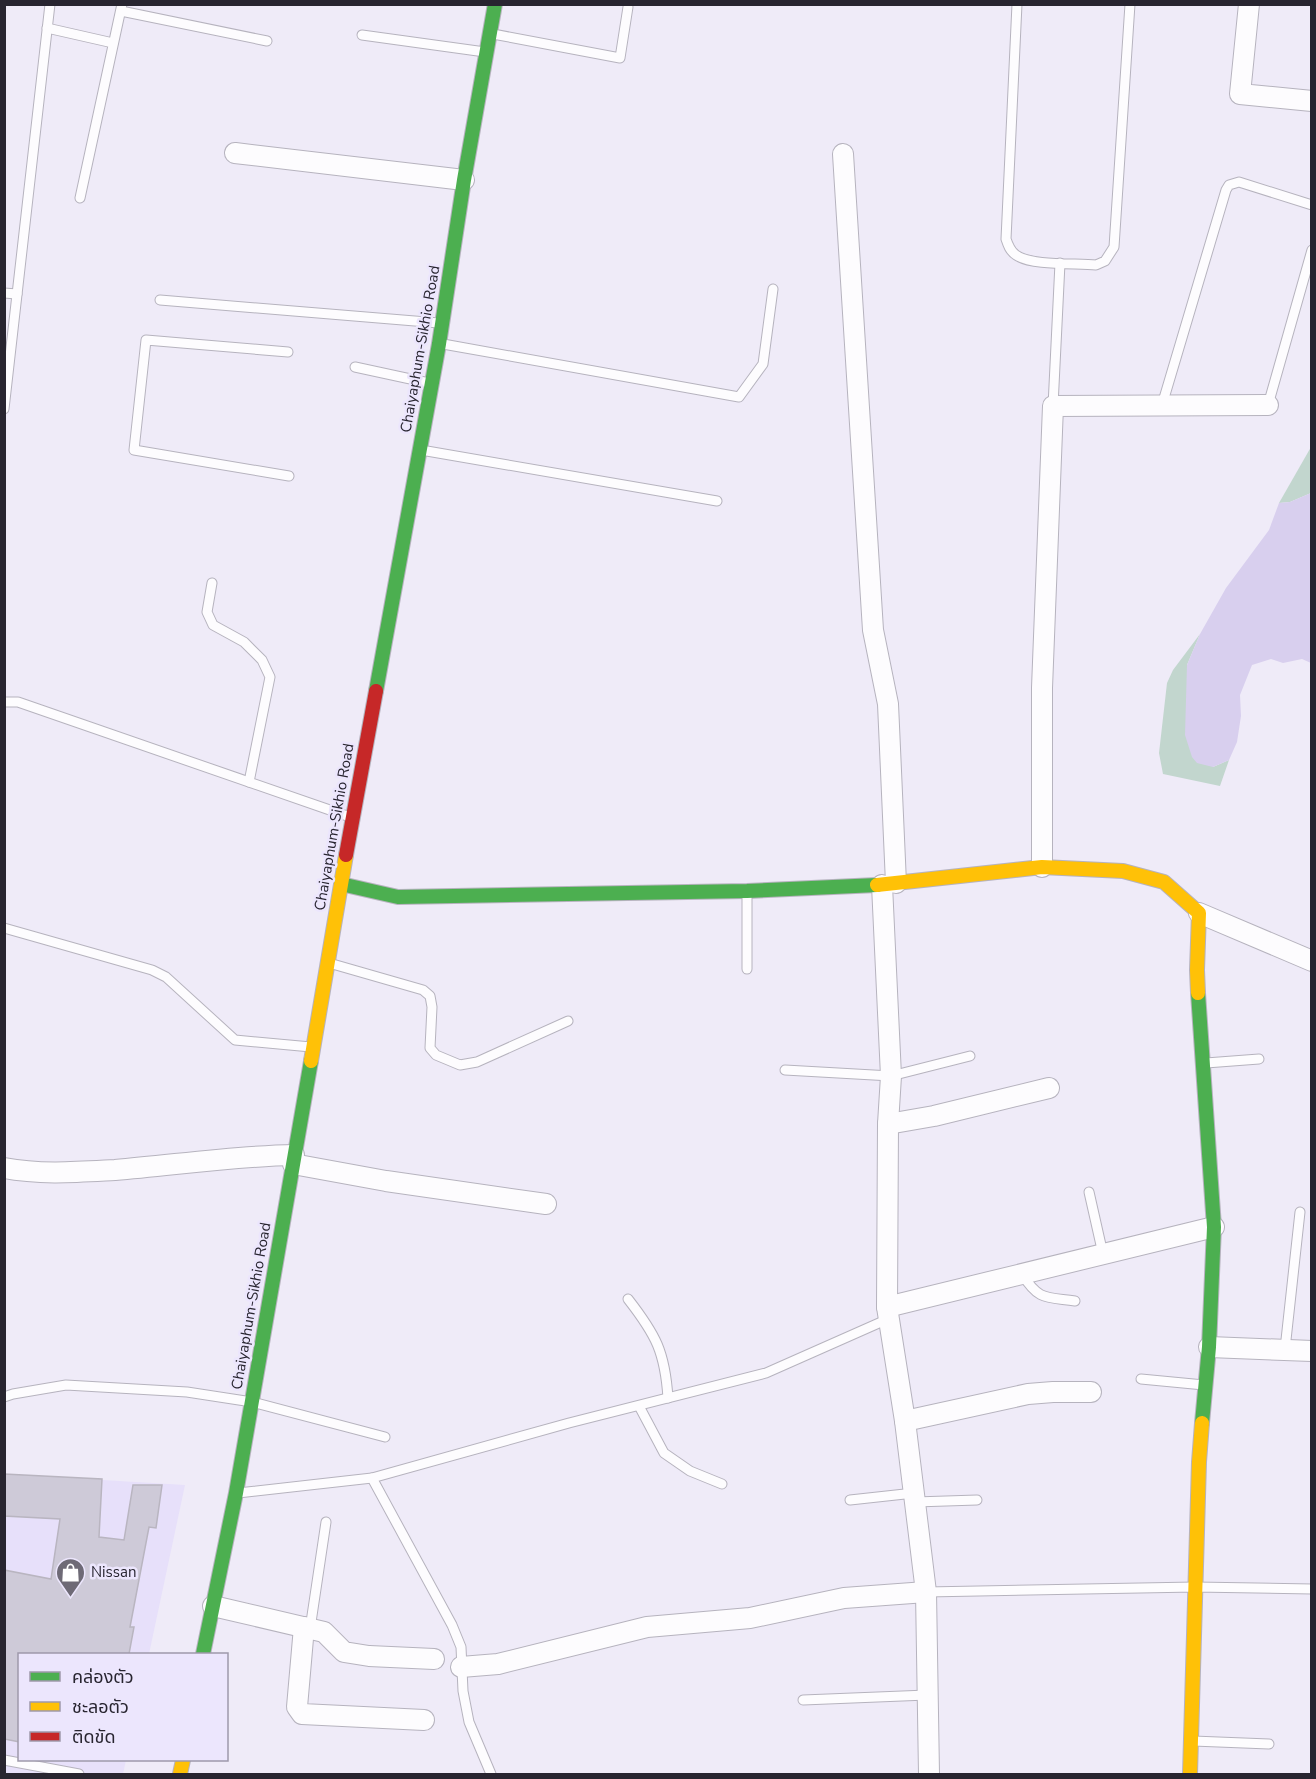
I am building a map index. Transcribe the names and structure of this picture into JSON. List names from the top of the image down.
{
  "streets": {
    "street": ["Chaiyaphum-Sikhio Road"]
  },
  "places": {
    "shop": ["Nissan"]
  },
  "legend": ["คล่องตัว", "ชะลอตัว", "ติดขัด"]
}
